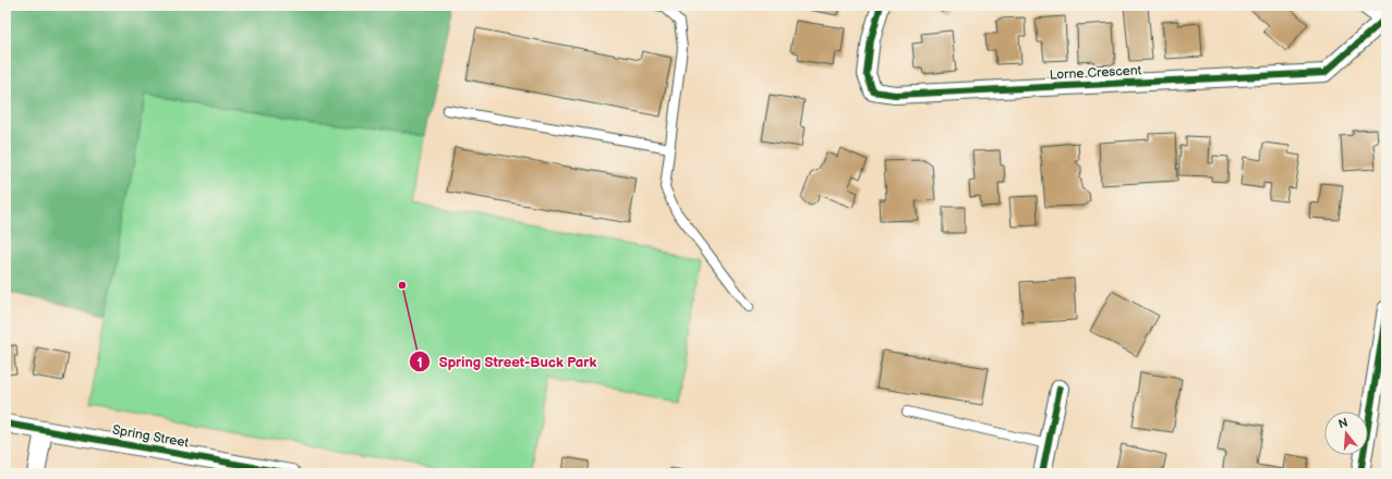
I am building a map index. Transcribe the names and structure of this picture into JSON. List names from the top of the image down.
{
  "streets": {
    "street": ["Lorne Crescent", "Spring Street"]
  },
  "places": ["Spring Street-Buck Park"],
  "north": "top"
}
